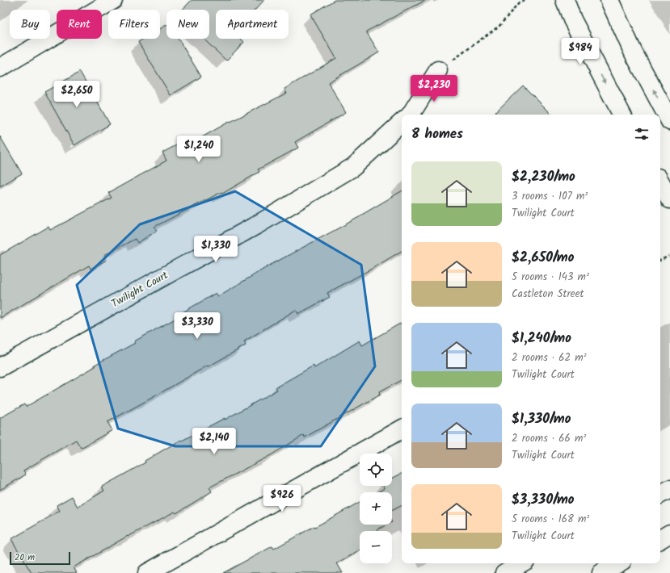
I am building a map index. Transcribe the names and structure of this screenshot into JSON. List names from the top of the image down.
{
  "streets": {
    "street": ["Twilight Court"]
  },
  "scale_bar": "20 m",
  "page": {
    "chip": [
      "Buy",
      "Rent",
      "Filters",
      "New",
      "Apartment"
    ],
    "price": [
      "$984",
      "$2,230",
      "$2,650",
      "$1,240",
      "$1,330",
      "$3,330",
      "$2,140",
      "$926"
    ],
    "heading": "8 homes",
    "list": [
      {
        "name": "$2,230/mo",
        "note": "3 rooms · 107 m² · Twilight Court"
      },
      {
        "name": "$2,650/mo",
        "note": "5 rooms · 143 m² · Castleton Street"
      },
      {
        "name": "$1,240/mo",
        "note": "2 rooms · 62 m² · Twilight Court"
      },
      {
        "name": "$1,330/mo",
        "note": "2 rooms · 66 m² · Twilight Court"
      },
      {
        "name": "$3,330/mo",
        "note": "5 rooms · 168 m² · Twilight Court"
      }
    ],
    "map_buttons": ["+", "−"],
    "scale": "20 m"
  }
}
